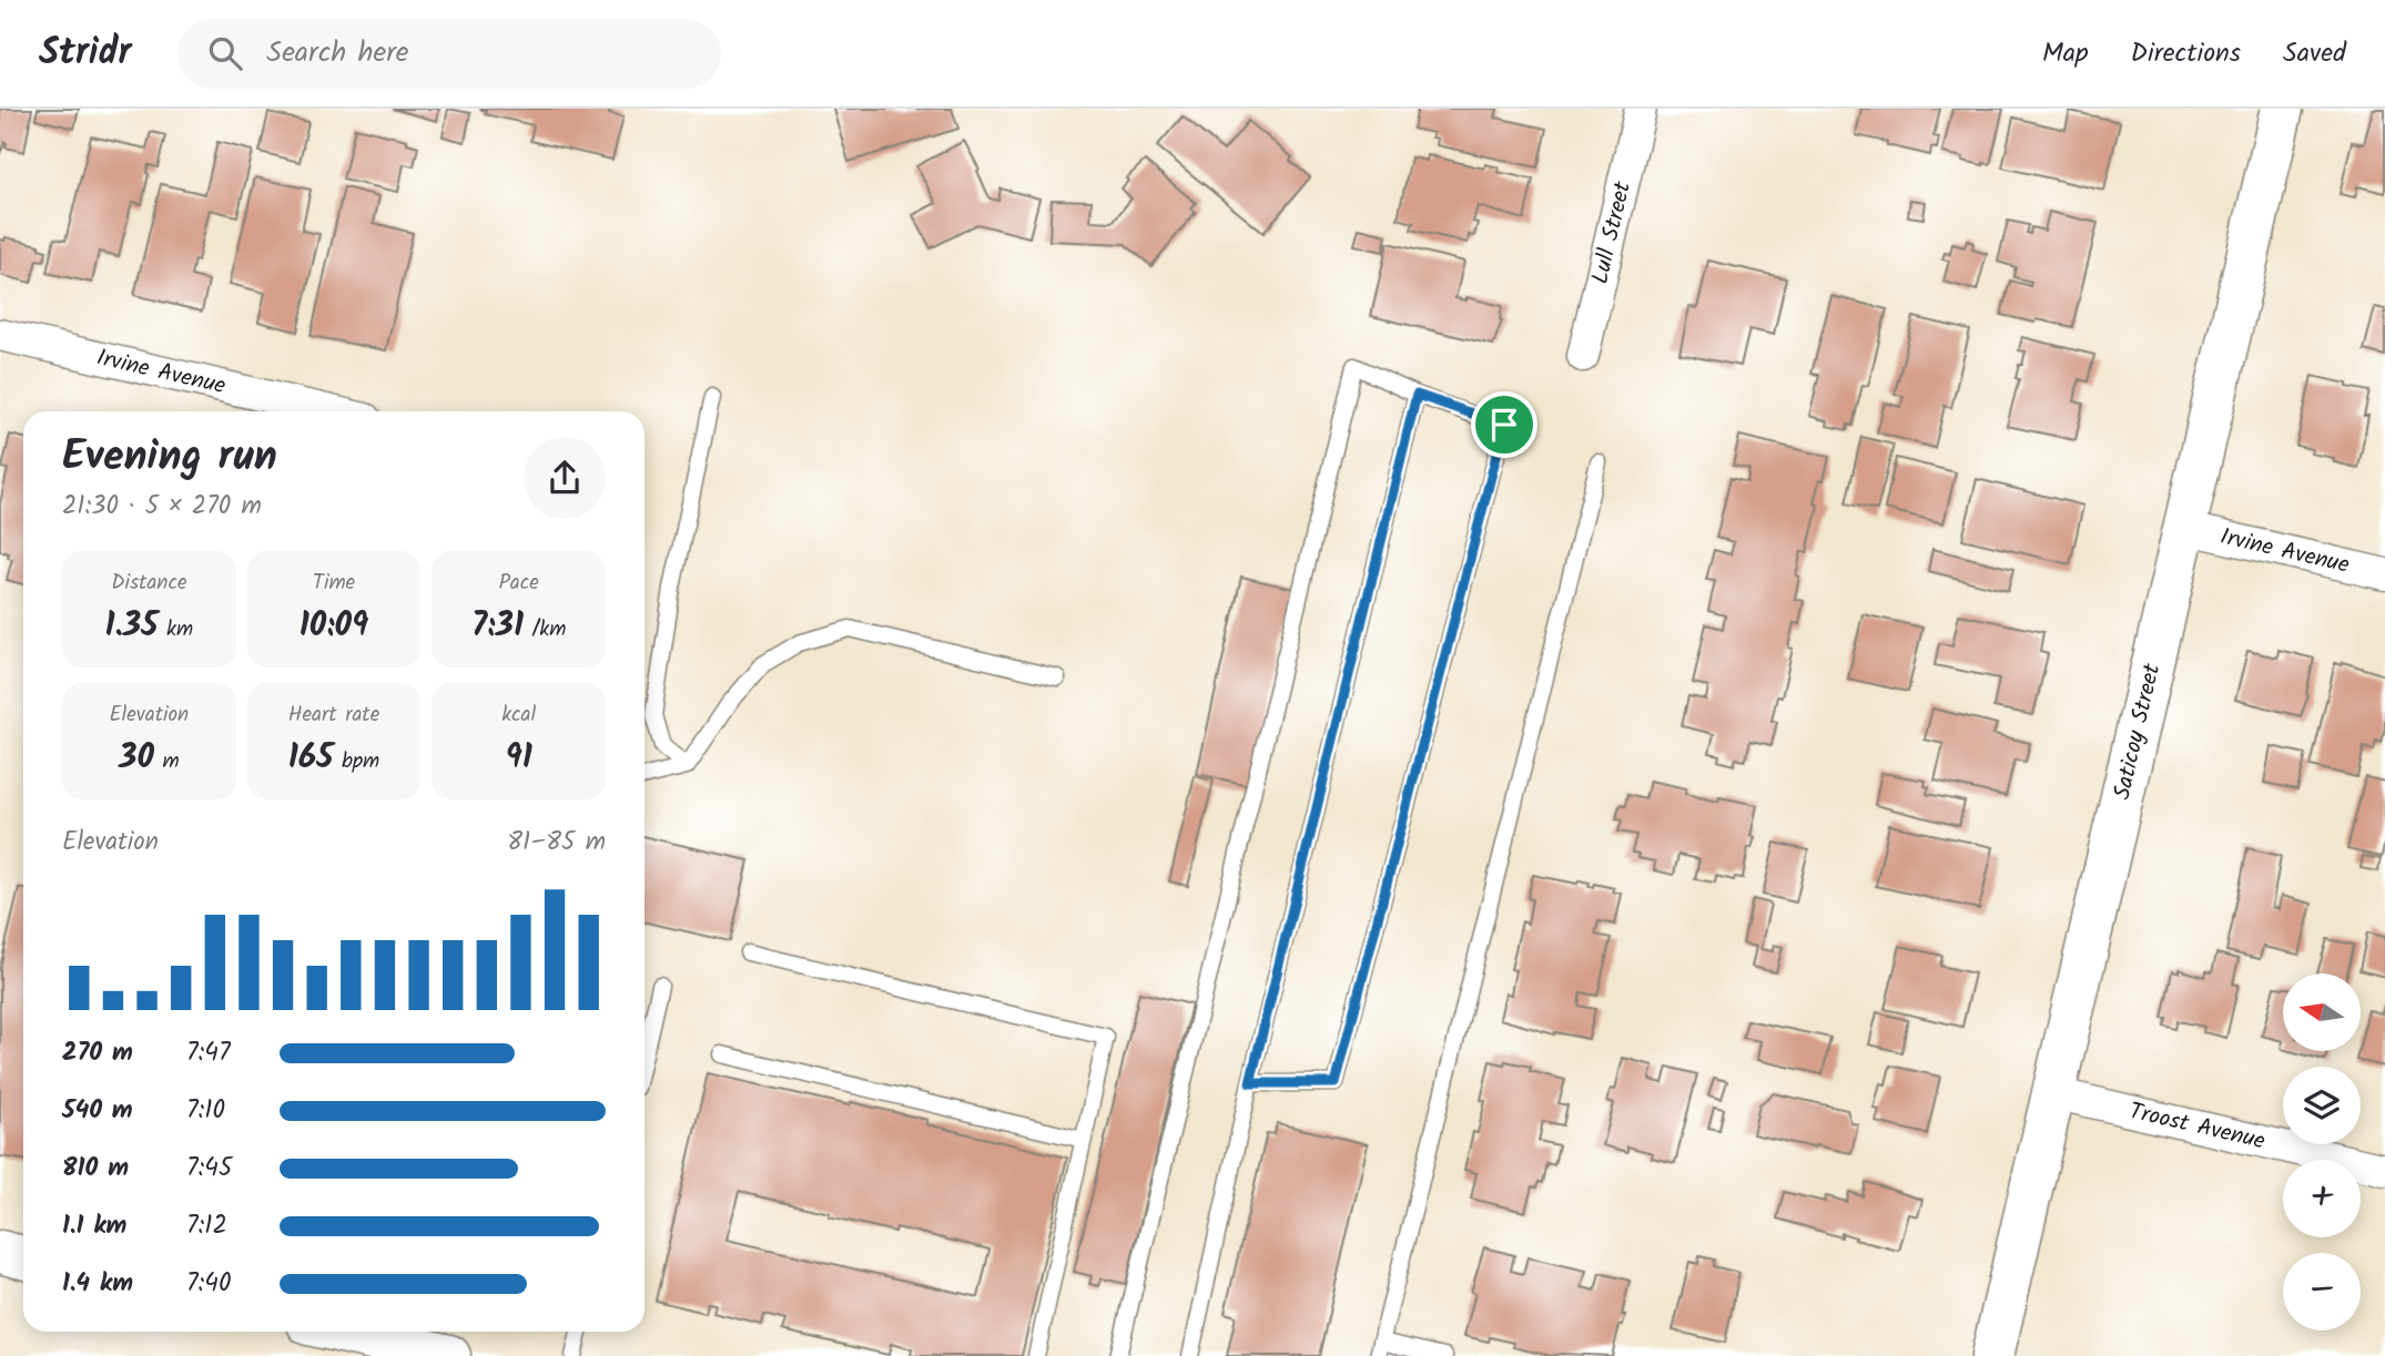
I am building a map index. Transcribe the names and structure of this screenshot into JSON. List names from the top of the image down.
{
  "streets": {
    "main road": ["Saticoy Street"],
    "street": ["Lull Street", "Irvine Avenue", "Troost Avenue"]
  },
  "crossings": [
    ["Irvine Avenue", "Saticoy Street"],
    ["Saticoy Street", "Troost Avenue"]
  ],
  "north": "left",
  "page": {
    "header": "Stridr",
    "search": "Search here",
    "nav": ["Map", "Directions", "Saved"],
    "heading": ["Evening run", "21:30 · 5 × 270 m"],
    "stats": [
      ["Distance", "1.35 km"],
      ["Time", "10:09"],
      ["Pace", "7:31 /km"],
      ["Elevation", "30 m"],
      ["Heart rate", "165 bpm"],
      ["kcal", "91"]
    ],
    "chart": ["Elevation", "81–85 m"],
    "map_buttons": ["+", "−"],
    "list": [
      {
        "name": "270 m",
        "note": "7:47"
      },
      {
        "name": "540 m",
        "note": "7:10"
      },
      {
        "name": "810 m",
        "note": "7:45"
      },
      {
        "name": "1.1 km",
        "note": "7:12"
      },
      {
        "name": "1.4 km",
        "note": "7:40"
      }
    ]
  }
}
